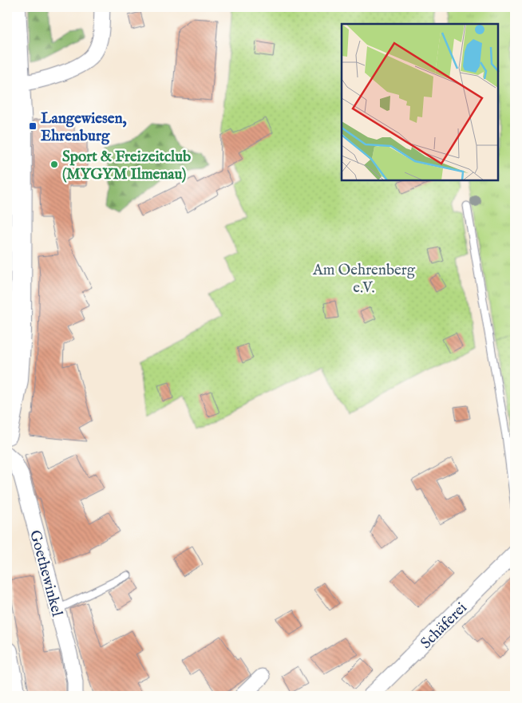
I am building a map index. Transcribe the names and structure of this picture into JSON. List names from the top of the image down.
{
  "streets": {
    "street": ["Goethewinkel", "Schäferei"]
  },
  "parks": ["Am Oehrenberg e.V."],
  "places": {
    "transit": ["Langewiesen, Ehrenburg"],
    "other": ["Sport & Freizeitclub (MYGYM Ilmenau)"]
  }
}
